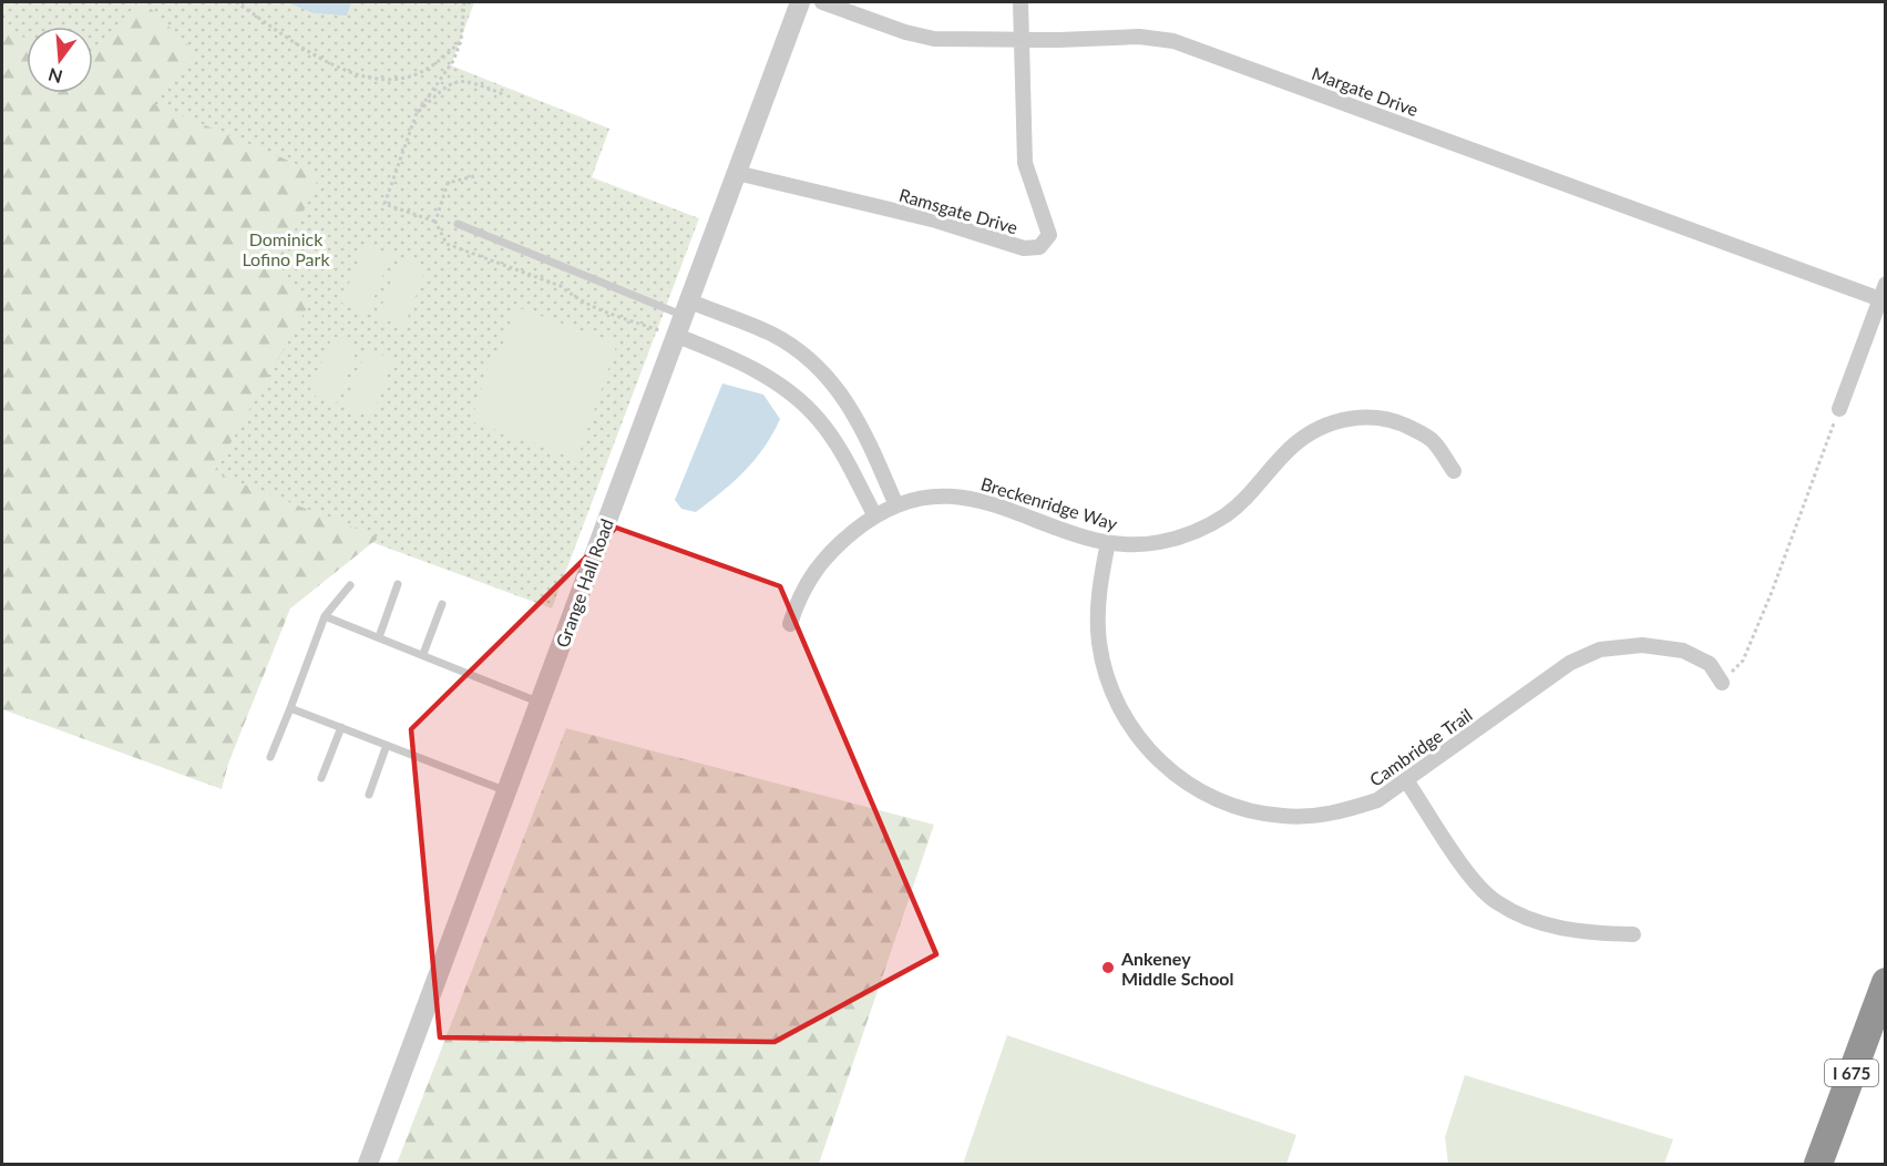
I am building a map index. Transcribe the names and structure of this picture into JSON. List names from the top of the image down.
{
  "streets": {
    "highway": ["I 675"],
    "street": [
      "Margate Drive",
      "Ramsgate Drive",
      "Breckenridge Way",
      "Grange Hall Road",
      "Cambridge Trail"
    ]
  },
  "crossings": [
    ["Margate Drive", "Ramsgate Drive"],
    ["Ramsgate Drive", "Grange Hall Road"],
    ["Breckenridge Way", "Cambridge Trail"]
  ],
  "parks": ["Dominick Lofino Park"],
  "places": ["Ankeney Middle School"],
  "north": "bottom"
}
